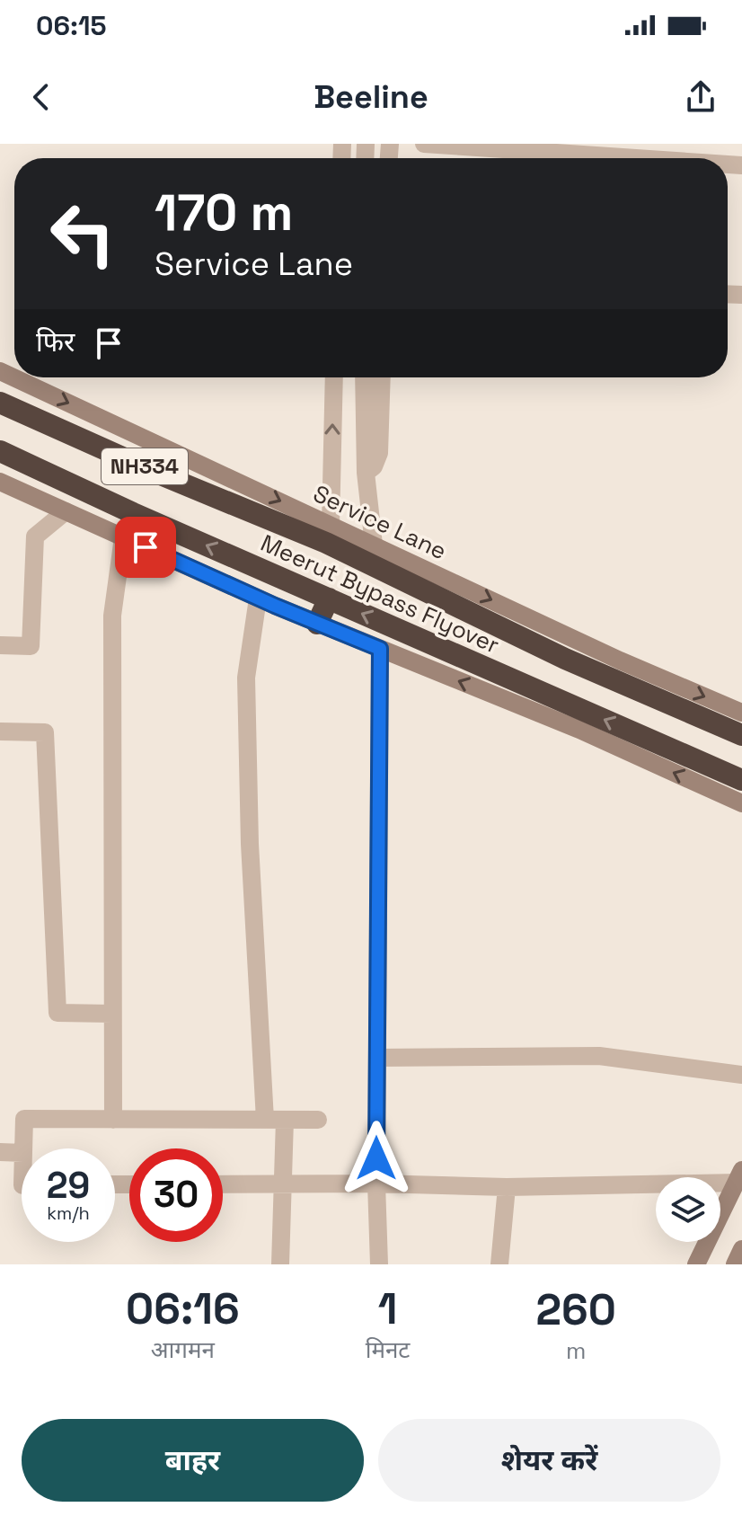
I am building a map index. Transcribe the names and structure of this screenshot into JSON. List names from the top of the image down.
{
  "streets": {
    "highway": ["NH334", "Meerut Bypass Flyover"],
    "street": ["Service Lane"]
  },
  "crossings": [
    ["NH334", "Service Lane"],
    ["NH334", "Meerut Bypass Flyover"],
    ["Service Lane", "Meerut Bypass Flyover"]
  ],
  "page": {
    "status": "06:15",
    "header": "Beeline",
    "turn": ["170 m", "Service Lane"],
    "then": "फिर",
    "speed": "29 km/h",
    "limit": "30",
    "eta": [
      "06:16",
      "आगमन",
      "1",
      "मिनट",
      "260",
      "m"
    ],
    "buttons": ["बाहर", "शेयर करें"]
  }
}
